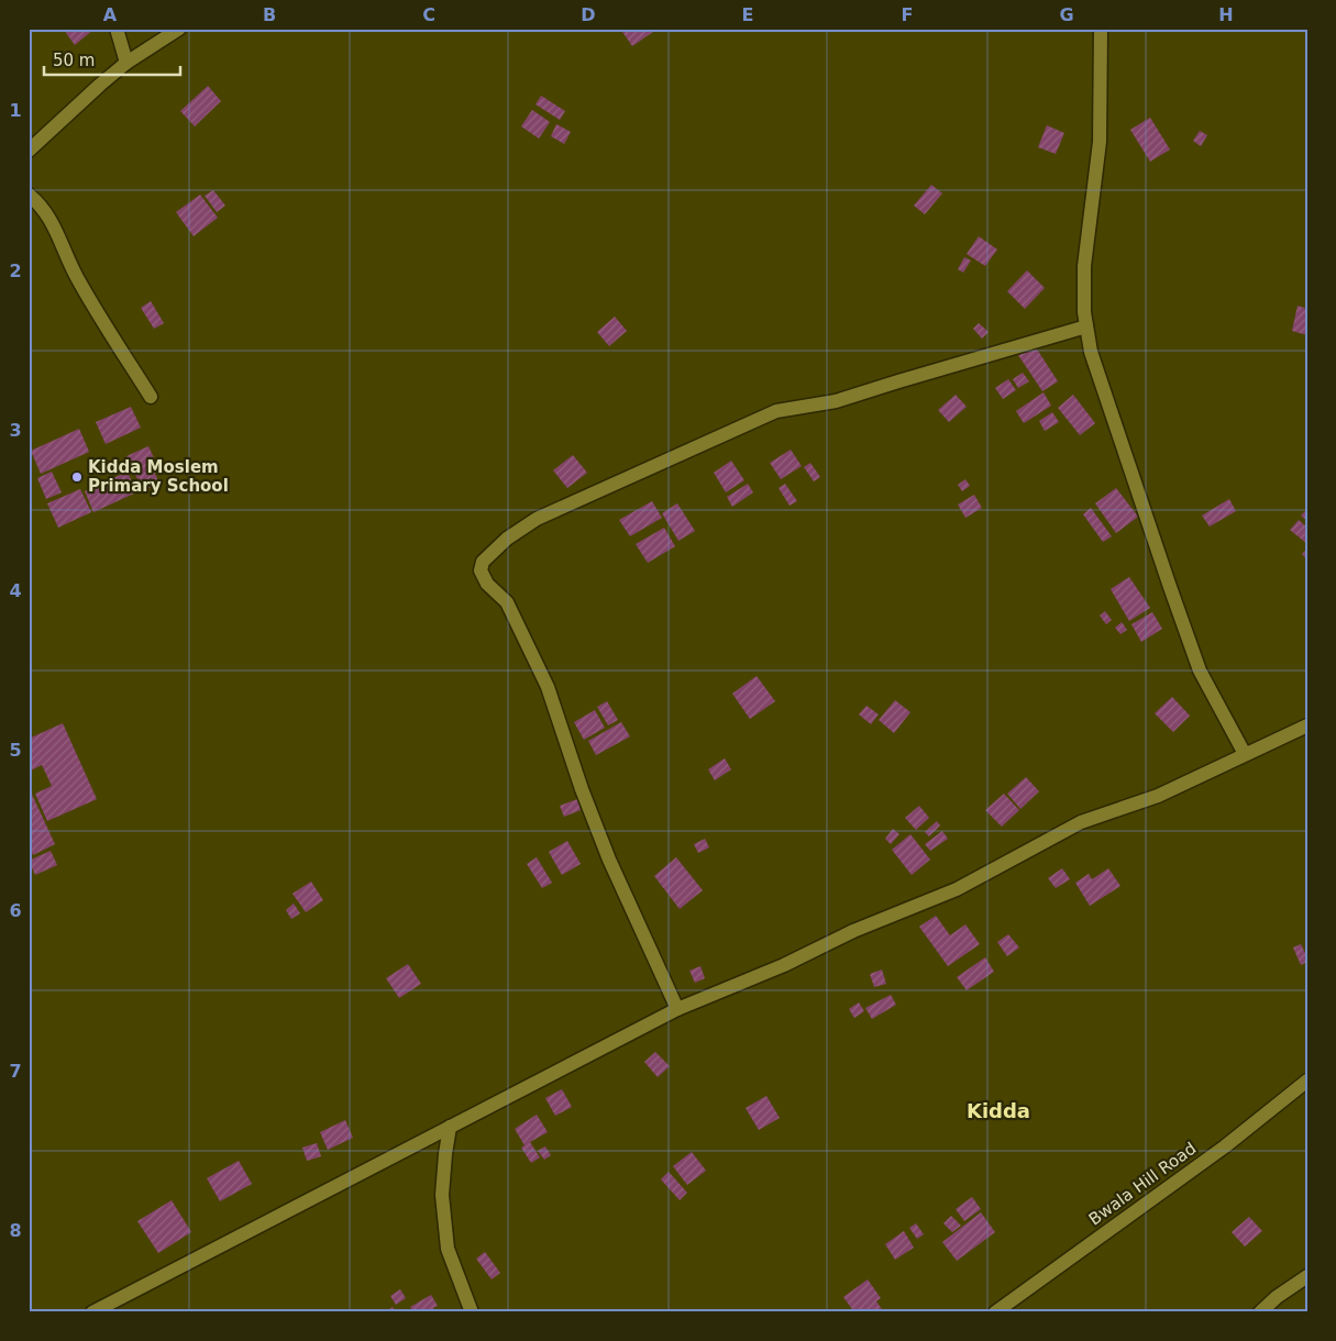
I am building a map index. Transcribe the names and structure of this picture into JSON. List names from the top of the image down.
{
  "streets": {
    "street": ["Bwala Hill Road"]
  },
  "districts": ["Kidda"],
  "places": ["Kidda Moslem Primary School"],
  "scale_bar": "50 m",
  "grid": {
    "columns": [
      "A",
      "B",
      "C",
      "D",
      "E",
      "F",
      "G",
      "H"
    ],
    "rows": [
      "1",
      "2",
      "3",
      "4",
      "5",
      "6",
      "7",
      "8"
    ]
  }
}
